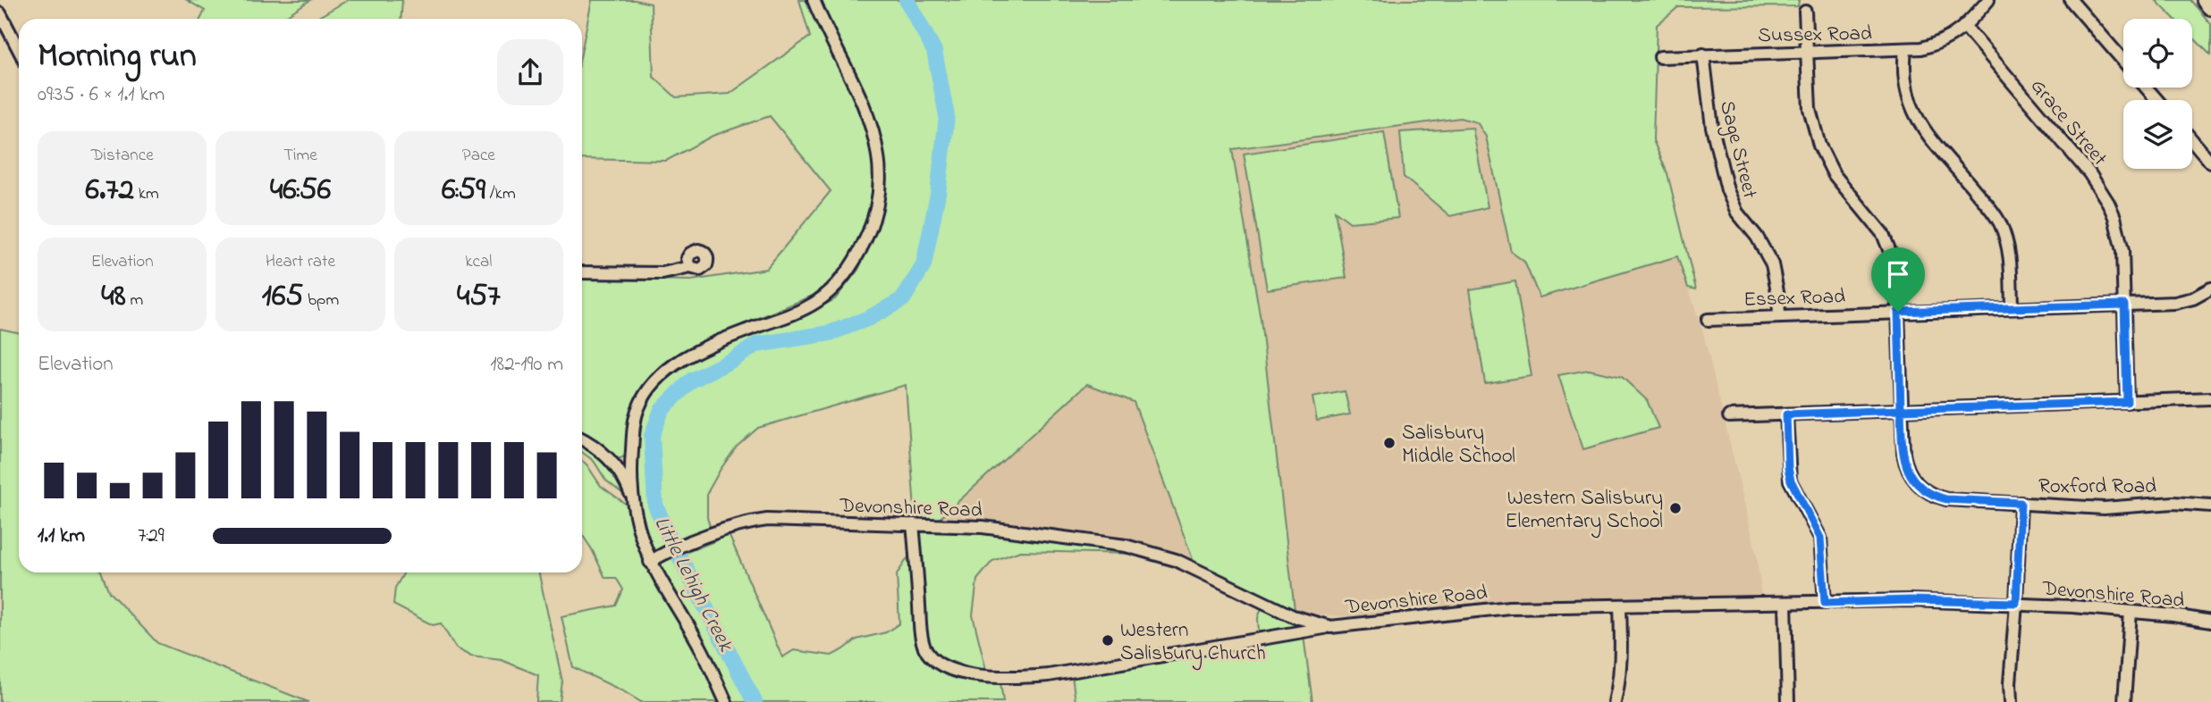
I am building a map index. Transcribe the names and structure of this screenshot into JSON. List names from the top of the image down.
{
  "streets": {
    "street": [
      "Sussex Road",
      "Grace Street",
      "Sage Street",
      "Essex Road",
      "Roxford Road",
      "Devonshire Road"
    ]
  },
  "crossings": [
    ["Sussex Road", "Grace Street"],
    ["Sussex Road", "Sage Street"],
    ["Sussex Road", "Roxford Road"],
    ["Grace Street", "Essex Road"],
    ["Sage Street", "Essex Road"],
    ["Essex Road", "Roxford Road"]
  ],
  "water": ["Little Lehigh Creek"],
  "places": ["Salisbury Middle School", "Western Salisbury Elementary School", "Western Salisbury Church"],
  "page": {
    "heading": ["Morning run", "09:35 · 6 × 1.1 km"],
    "stats": [
      ["Distance", "6.72 km"],
      ["Time", "46:56"],
      ["Pace", "6:59 /km"],
      ["Elevation", "48 m"],
      ["Heart rate", "165 bpm"],
      ["kcal", "457"]
    ],
    "chart": ["Elevation", "182–190 m"],
    "list": [
      {
        "name": "1.1 km",
        "note": "7:29"
      }
    ]
  }
}
